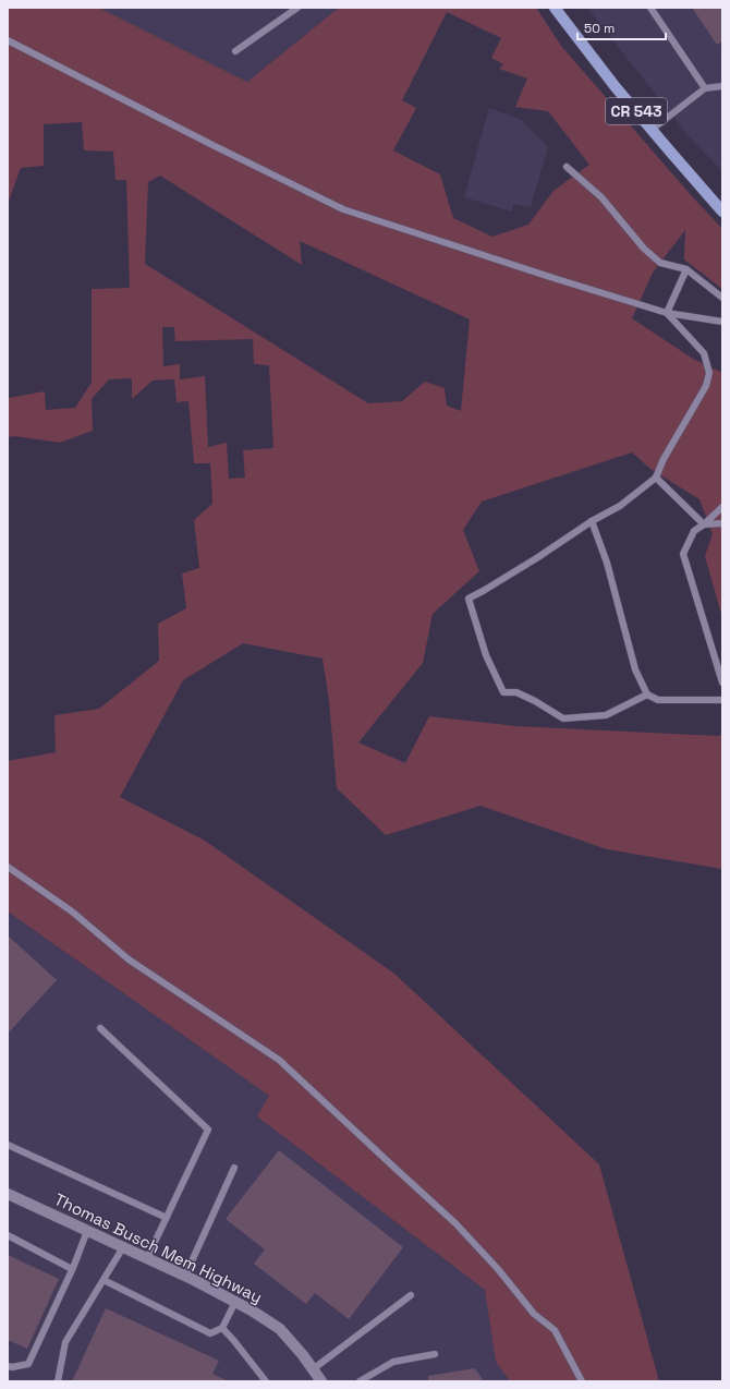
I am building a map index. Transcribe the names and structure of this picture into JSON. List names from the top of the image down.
{
  "streets": {
    "main road": ["CR 543"],
    "street": ["Thomas Busch Mem Highway"]
  },
  "scale_bar": "50 m"
}
